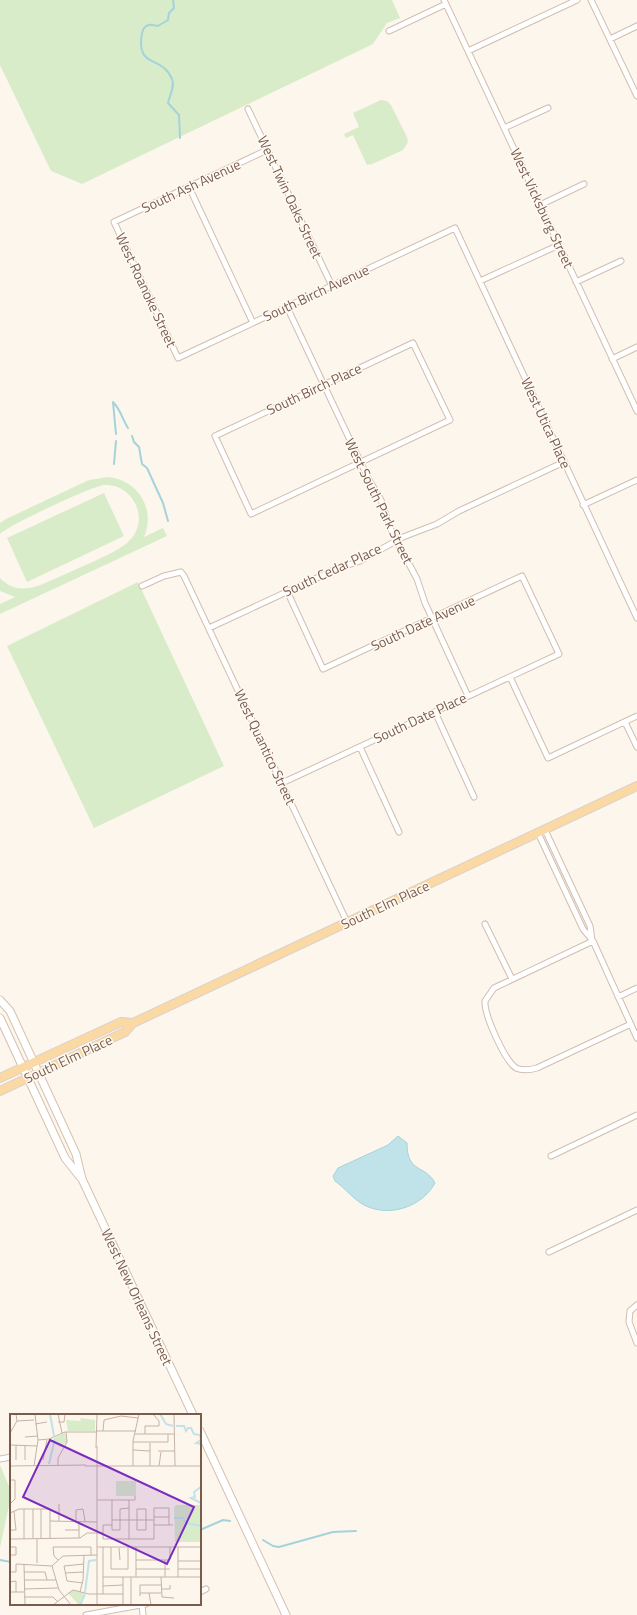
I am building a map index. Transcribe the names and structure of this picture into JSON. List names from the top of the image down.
{
  "streets": {
    "main road": ["South Elm Place", "West New Orleans Street"],
    "street": [
      "South Ash Avenue",
      "West Twin Oaks Street",
      "West Vicksburg Street",
      "West Roanoke Street",
      "South Birch Avenue",
      "South Birch Place",
      "West Utica Place",
      "West South Park Street",
      "South Cedar Place",
      "South Date Avenue",
      "South Date Place",
      "West Quantico Street"
    ]
  },
  "crossings": [
    ["South Ash Avenue", "West Twin Oaks Street"],
    ["South Ash Avenue", "West Roanoke Street"],
    ["West Twin Oaks Street", "South Birch Avenue"],
    ["West Roanoke Street", "South Birch Avenue"],
    ["South Birch Avenue", "West Utica Place"],
    ["South Birch Avenue", "West South Park Street"],
    ["South Birch Place", "West South Park Street"],
    ["West Utica Place", "South Cedar Place"],
    ["West South Park Street", "South Cedar Place"],
    ["West South Park Street", "South Date Avenue"],
    ["West South Park Street", "South Date Place"],
    ["South Cedar Place", "South Date Avenue"],
    ["South Cedar Place", "West Quantico Street"],
    ["South Date Avenue", "South Date Place"],
    ["South Date Place", "West Quantico Street"],
    ["West Quantico Street", "South Elm Place"],
    ["South Elm Place", "West New Orleans Street"]
  ]
}
